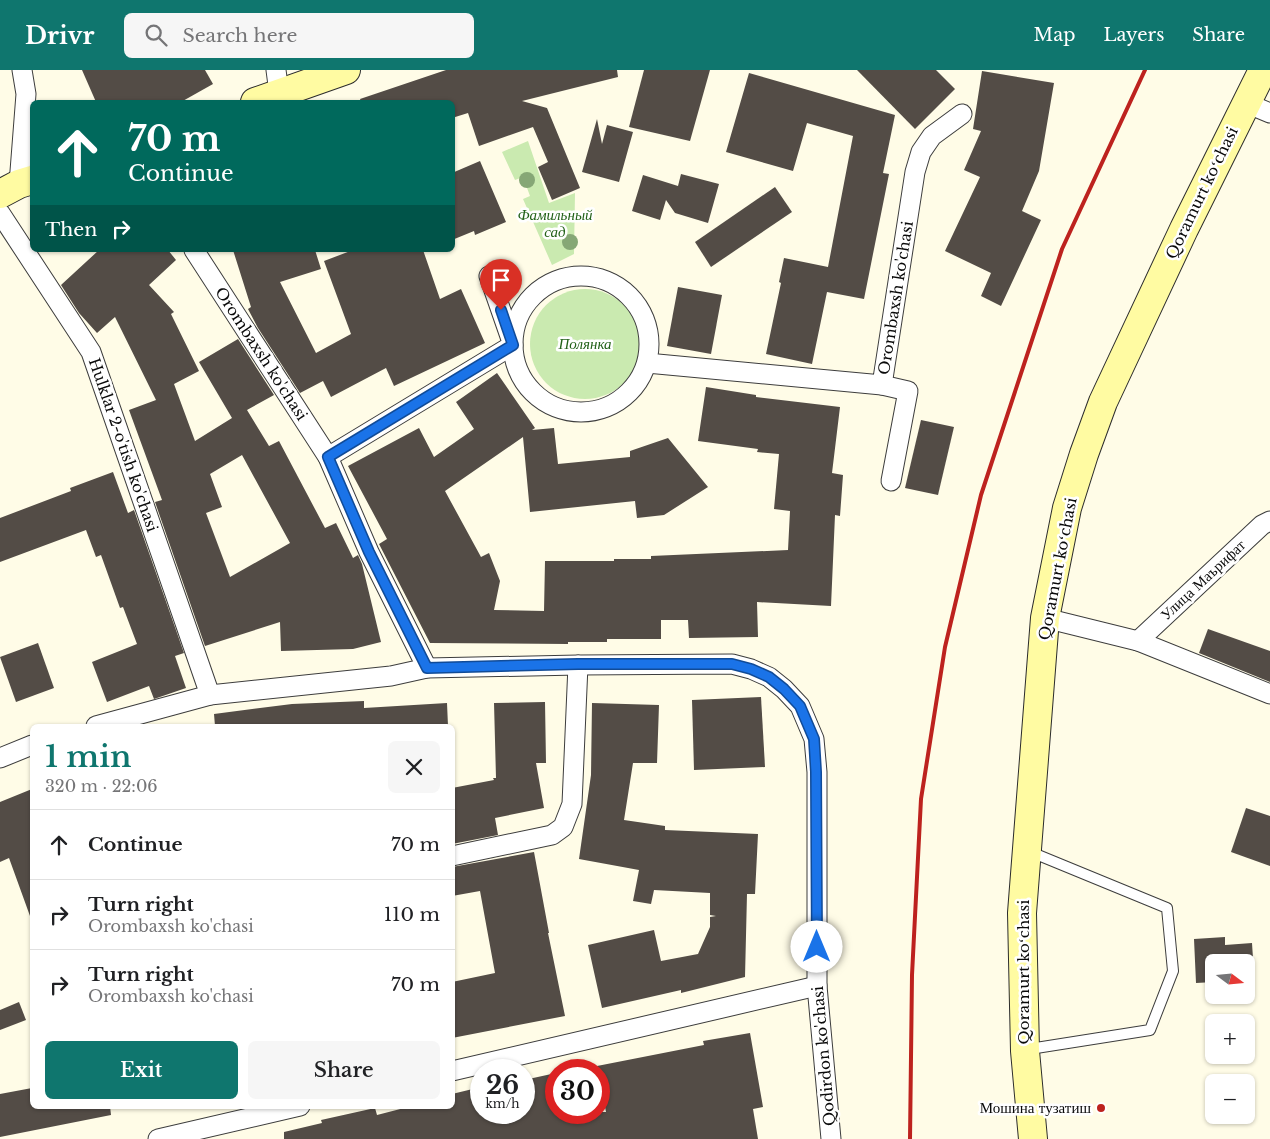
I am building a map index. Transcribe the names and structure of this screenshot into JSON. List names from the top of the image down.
{
  "streets": {
    "main road": ["Qoramurt koʻchasi"],
    "street": [
      "Orombaxsh ko'chasi",
      "Hulklar 2-o'tish ko'chasi",
      "Улица Маърифат",
      "Qodirdon ko'chasi"
    ]
  },
  "parks": ["Фамильный сад", "Полянка"],
  "places": ["Мошина тузатиш"],
  "north": "right",
  "page": {
    "header": "Drivr",
    "search": "Search here",
    "nav": ["Map", "Layers", "Share"],
    "turn": ["70 m", "Continue"],
    "then": "Then",
    "heading": ["1 min", "320 m · 22:06"],
    "list": [
      {
        "name": "Continue",
        "value": "70 m"
      },
      {
        "name": "Turn right",
        "note": "Orombaxsh ko'chasi",
        "value": "110 m"
      },
      {
        "name": "Turn right",
        "note": "Orombaxsh ko'chasi",
        "value": "70 m"
      }
    ],
    "map_buttons": ["+", "−"],
    "buttons": ["Exit", "Share"],
    "speed": "26 km/h",
    "limit": "30"
  }
}
